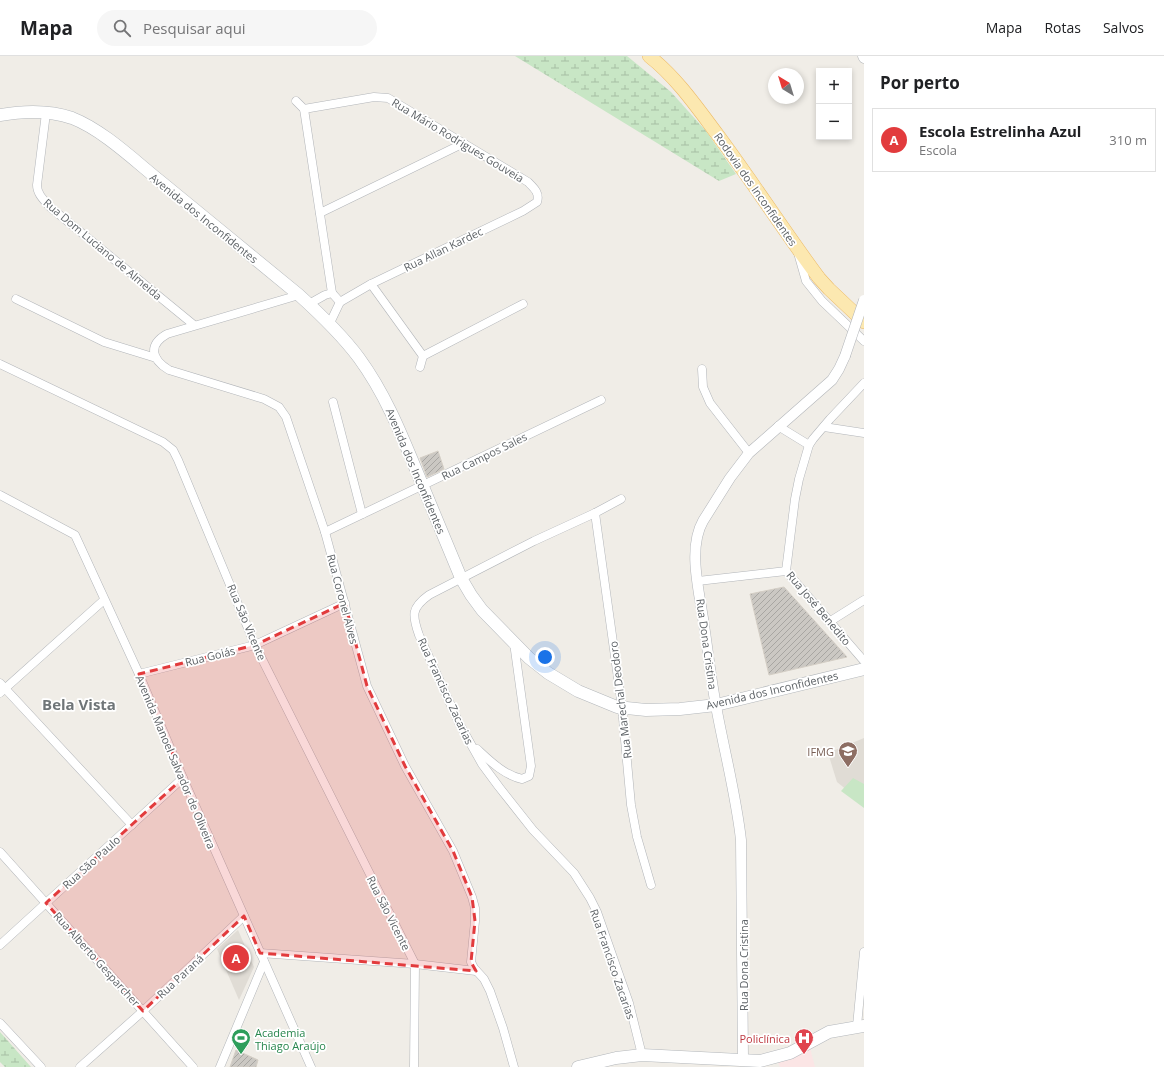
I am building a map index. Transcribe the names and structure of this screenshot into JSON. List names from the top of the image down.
{
  "streets": {
    "main road": ["Rodovia dos Inconfidentes", "Avenida dos Inconfidentes"],
    "street": [
      "Rua Mário Rodrigues Gouveia",
      "Rua Dom Luciano de Almeida",
      "Rua Allan Kardec",
      "Rua Campos Sales",
      "Rua Coronel Alves",
      "Rua José Benedito",
      "Rua São Vicente",
      "Rua Dona Cristina",
      "Rua Goiás",
      "Rua Francisco Zacarias",
      "Rua Marechal Deodoro",
      "Avenida Manoel Salvador de Oliveira",
      "Rua São Paulo",
      "Rua Alberto Gesparcher",
      "Rua Paraná"
    ]
  },
  "crossings": [
    ["Rua Mário Rodrigues Gouveia", "Rua Allan Kardec"],
    ["Avenida dos Inconfidentes", "Rua Dom Luciano de Almeida"],
    ["Avenida dos Inconfidentes", "Rua Campos Sales"],
    ["Avenida dos Inconfidentes", "Rua Dona Cristina"],
    ["Avenida dos Inconfidentes", "Rua Francisco Zacarias"],
    ["Avenida dos Inconfidentes", "Rua Marechal Deodoro"],
    ["Rua Campos Sales", "Rua Coronel Alves"],
    ["Rua Coronel Alves", "Rua Goiás"],
    ["Rua São Vicente", "Rua Goiás"],
    ["Rua Goiás", "Avenida Manoel Salvador de Oliveira"],
    ["Rua Francisco Zacarias", "Rua Marechal Deodoro"],
    ["Avenida Manoel Salvador de Oliveira", "Rua São Paulo"],
    ["Avenida Manoel Salvador de Oliveira", "Rua Paraná"],
    ["Rua São Paulo", "Rua Alberto Gesparcher"],
    ["Rua Alberto Gesparcher", "Rua Paraná"]
  ],
  "districts": ["Bela Vista"],
  "places": {
    "school or university": ["IFMG"],
    "sports": ["Academia Thiago Araújo"],
    "hospital": ["Policlínica"]
  },
  "north": "top left",
  "page": {
    "header": "Mapa",
    "search": "Pesquisar aqui",
    "nav": ["Mapa", "Rotas", "Salvos"],
    "heading": "Por perto",
    "map_buttons": ["+", "−"],
    "list": [
      {
        "mark": "A",
        "name": "Escola Estrelinha Azul",
        "note": "Escola",
        "value": "310 m"
      }
    ],
    "pins": "A"
  }
}
